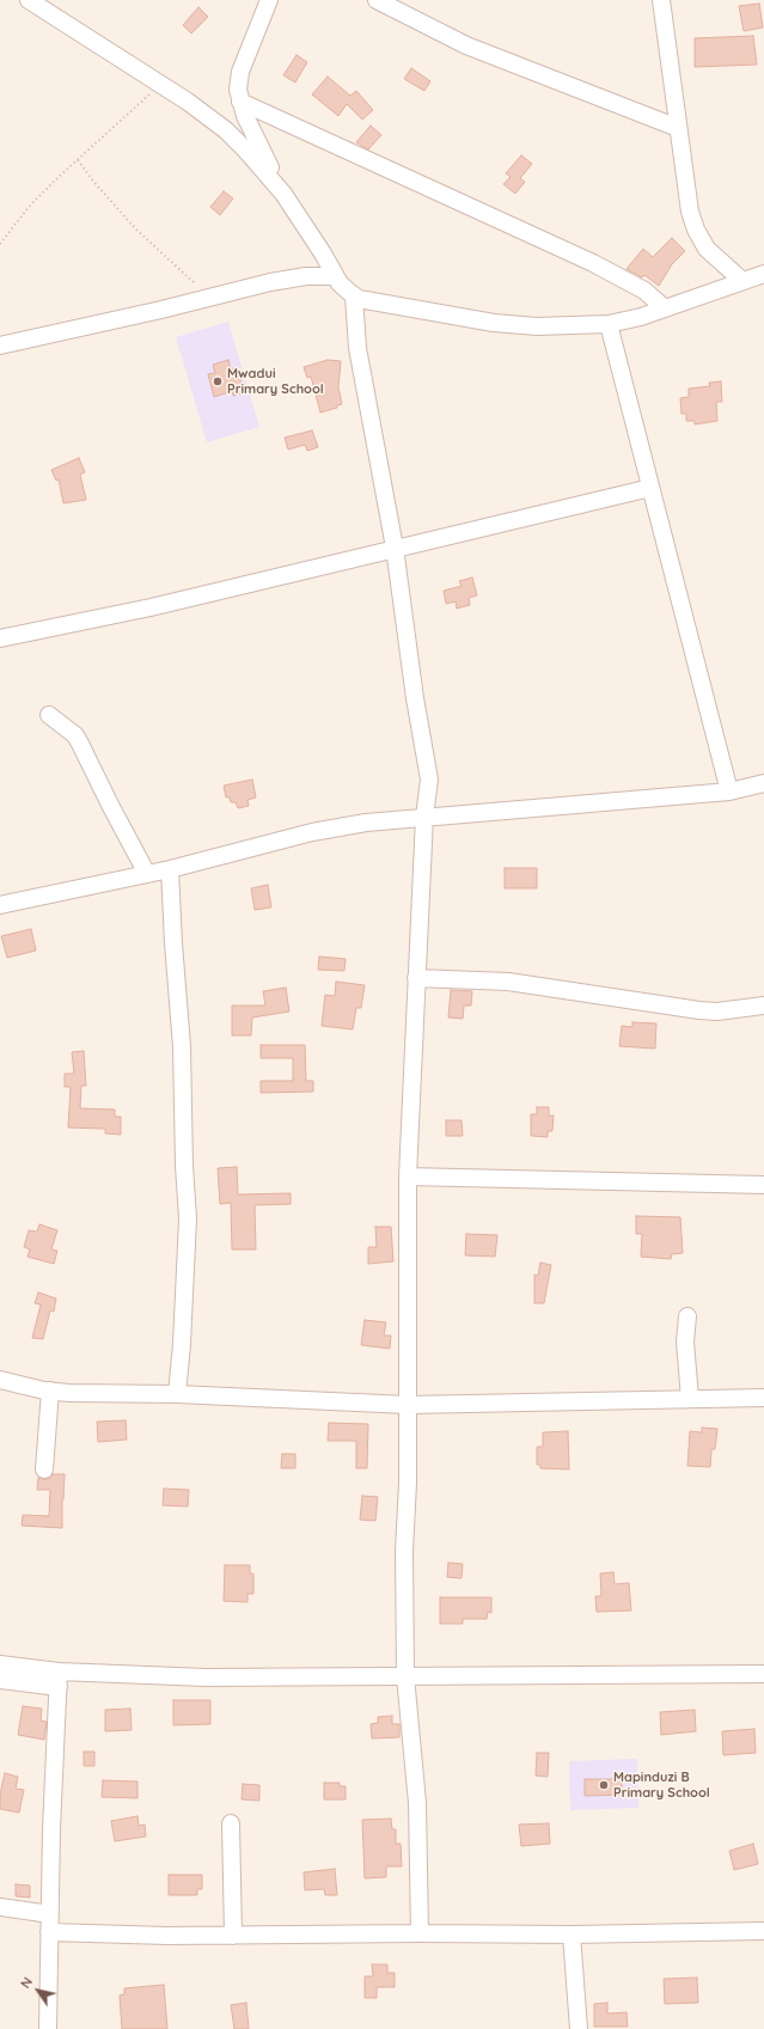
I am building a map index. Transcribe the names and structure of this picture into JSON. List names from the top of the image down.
{
  "places": ["Mwadui Primary School", "Mapinduzi B Primary School"],
  "north": "top left"
}
